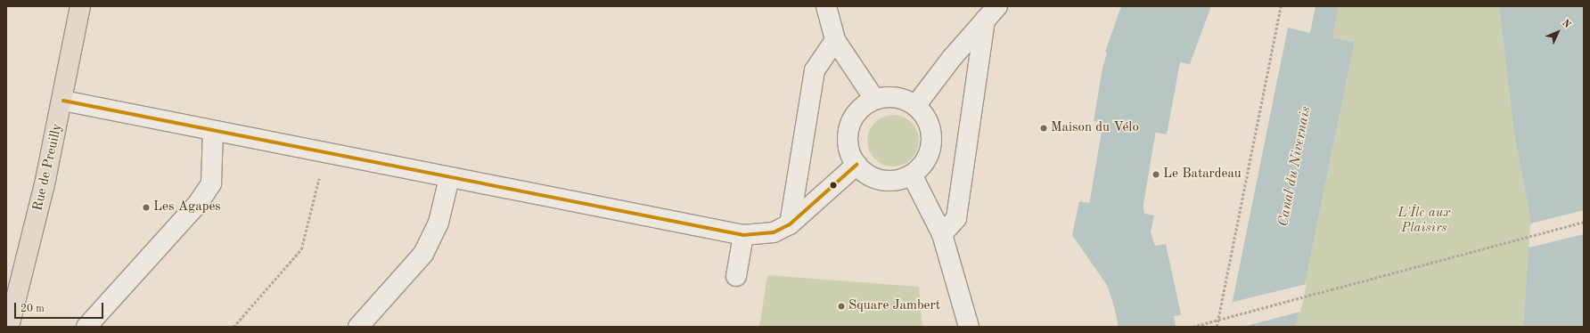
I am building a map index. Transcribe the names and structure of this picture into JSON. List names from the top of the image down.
{
  "streets": {
    "main road": ["Rue de Preuilly"]
  },
  "water": ["Canal du Nivernais"],
  "parks": ["L'Île aux Plaisirs"],
  "places": [
    "Maison du Vélo",
    "Le Batardeau",
    "Les Agapes",
    "Square Jambert"
  ],
  "scale_bar": "20 m",
  "north": "top right"
}
